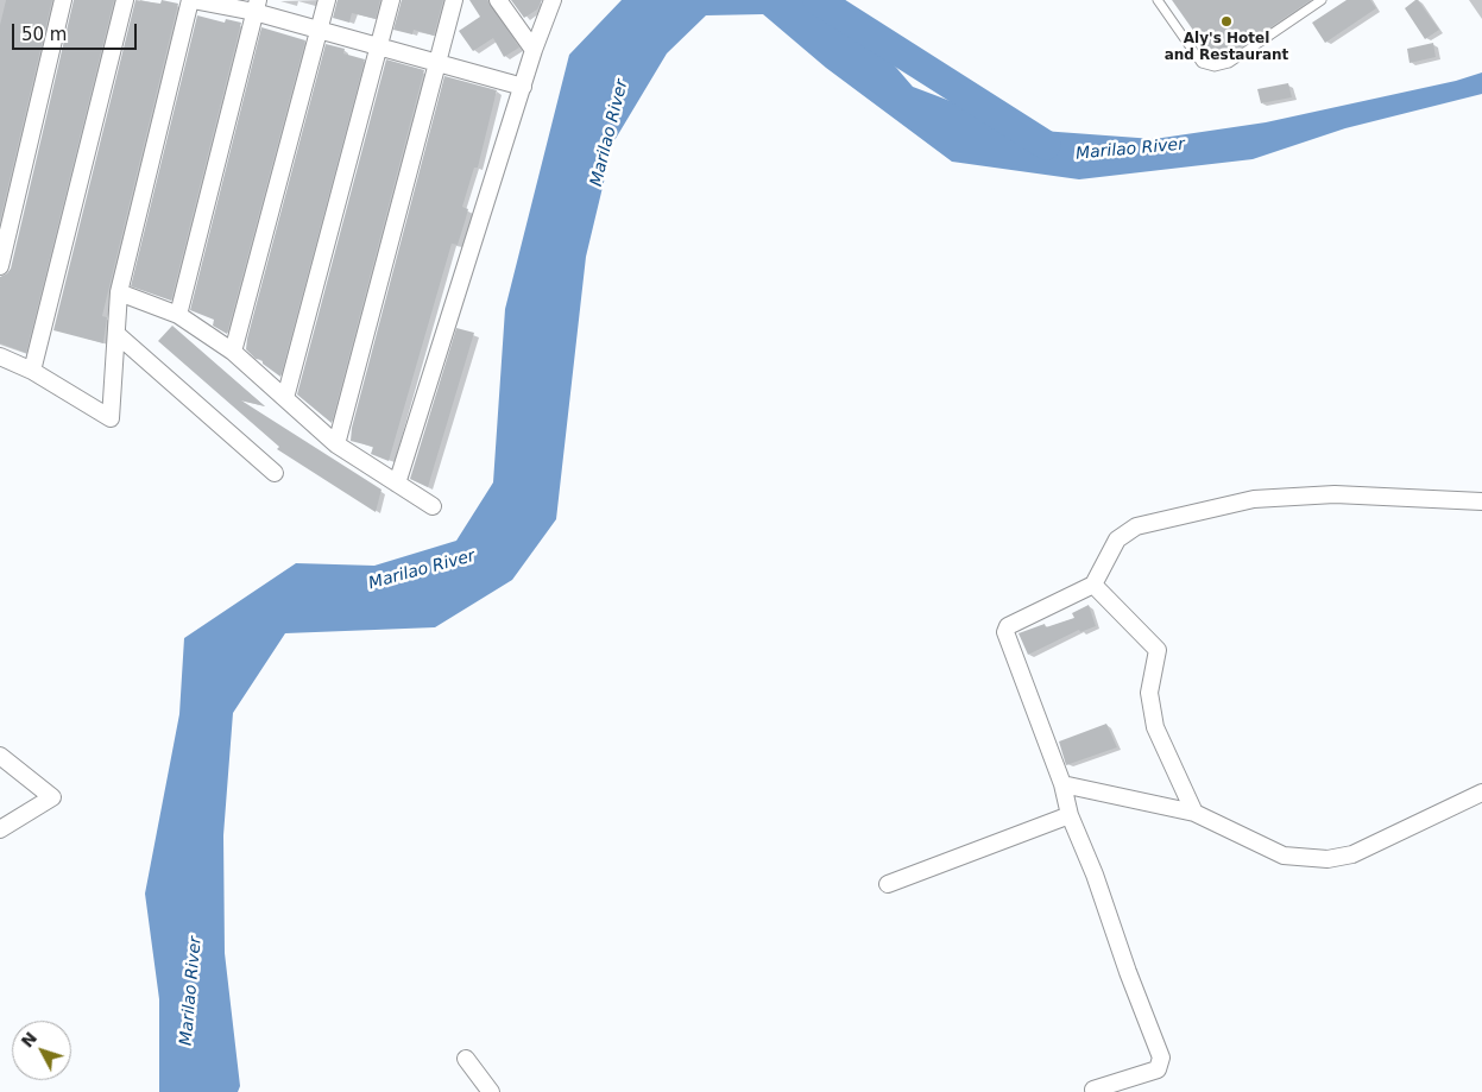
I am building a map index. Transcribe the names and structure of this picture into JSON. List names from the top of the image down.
{
  "water": ["Marilao River"],
  "places": ["Aly's Hotel and Restaurant"],
  "scale_bar": "50 m",
  "north": "top left"
}
